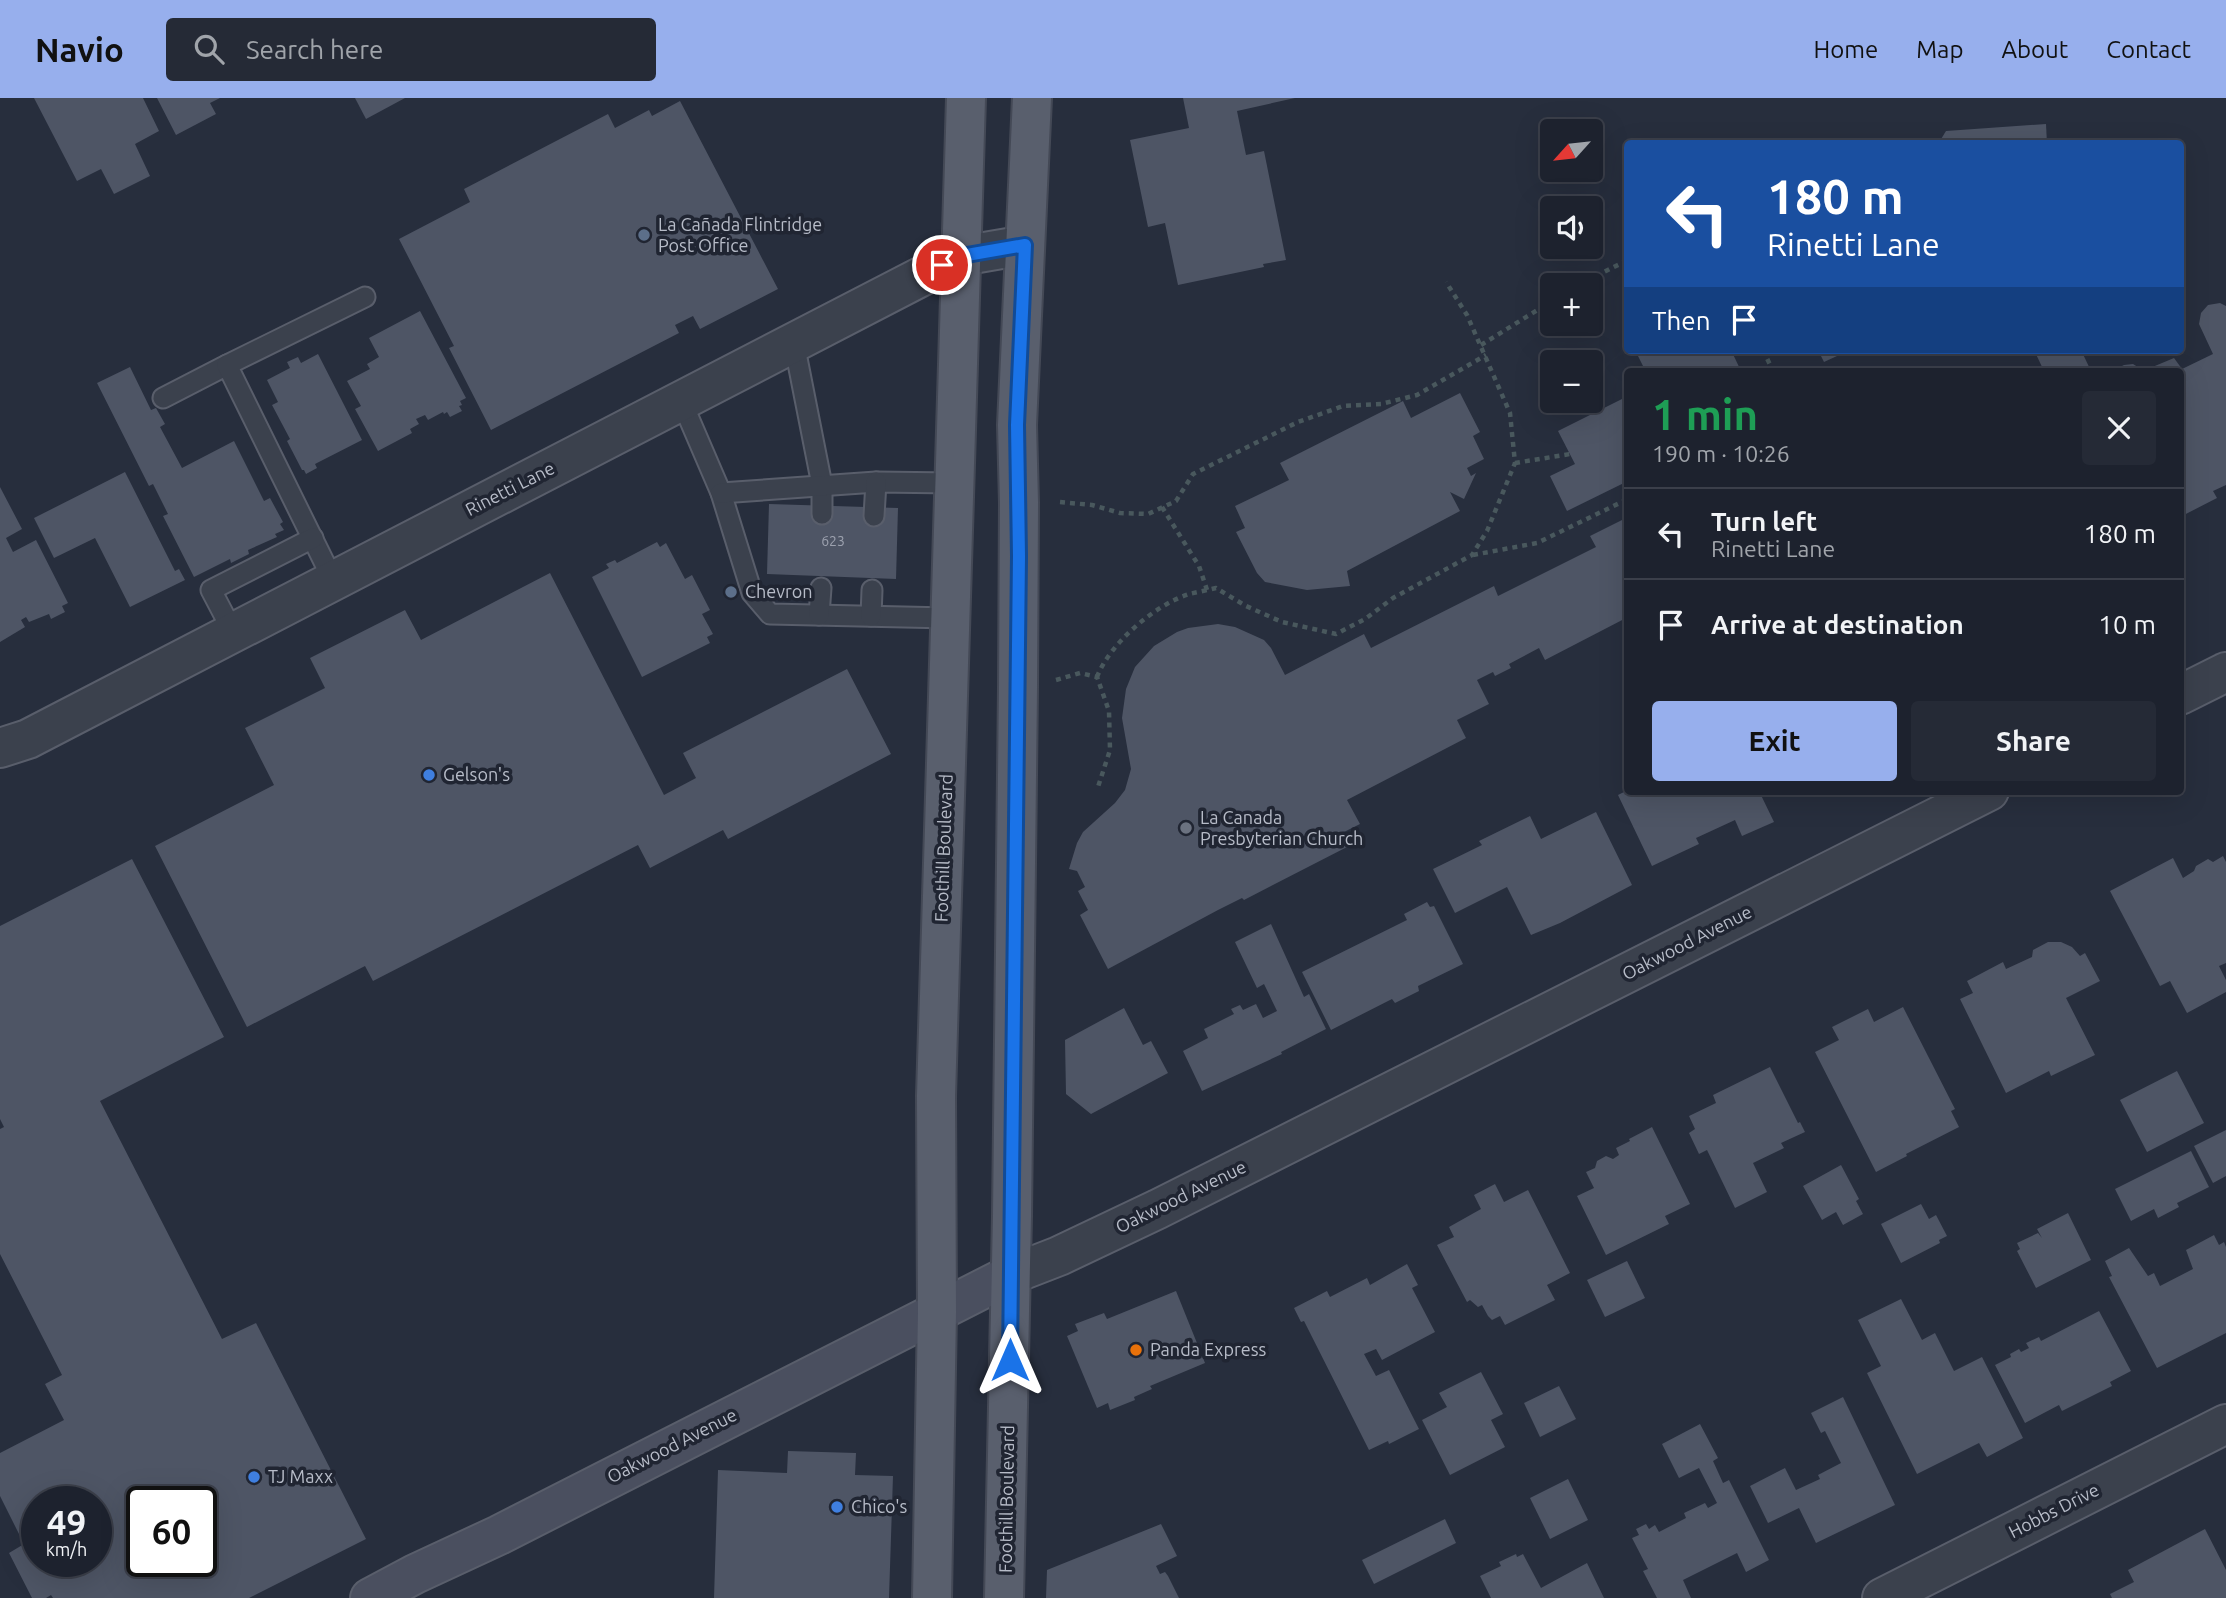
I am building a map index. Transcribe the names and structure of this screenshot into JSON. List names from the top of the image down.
{
  "streets": {
    "main road": ["Foothill Boulevard"],
    "street": ["Rinetti Lane", "Oakwood Avenue", "Hobbs Drive"]
  },
  "crossings": [
    ["Rinetti Lane", "Foothill Boulevard"],
    ["Foothill Boulevard", "Oakwood Avenue"]
  ],
  "places": [
    "La Cañada Flintridge Post Office",
    "Chevron",
    "Gelson's",
    "La Canada Presbyterian Church",
    "Panda Express",
    "TJ Maxx",
    "Chico's"
  ],
  "house_numbers": ["623"],
  "north": "bottom left",
  "page": {
    "header": "Navio",
    "search": "Search here",
    "nav": [
      "Home",
      "Map",
      "About",
      "Contact"
    ],
    "map_buttons": ["+", "−"],
    "turn": ["180 m", "Rinetti Lane"],
    "then": "Then",
    "heading": ["1 min", "190 m · 10:26"],
    "list": [
      {
        "name": "Turn left",
        "note": "Rinetti Lane",
        "value": "180 m"
      },
      {
        "name": "Arrive at destination",
        "value": "10 m"
      }
    ],
    "buttons": ["Exit", "Share"],
    "speed": "49 km/h",
    "limit": "60"
  }
}
